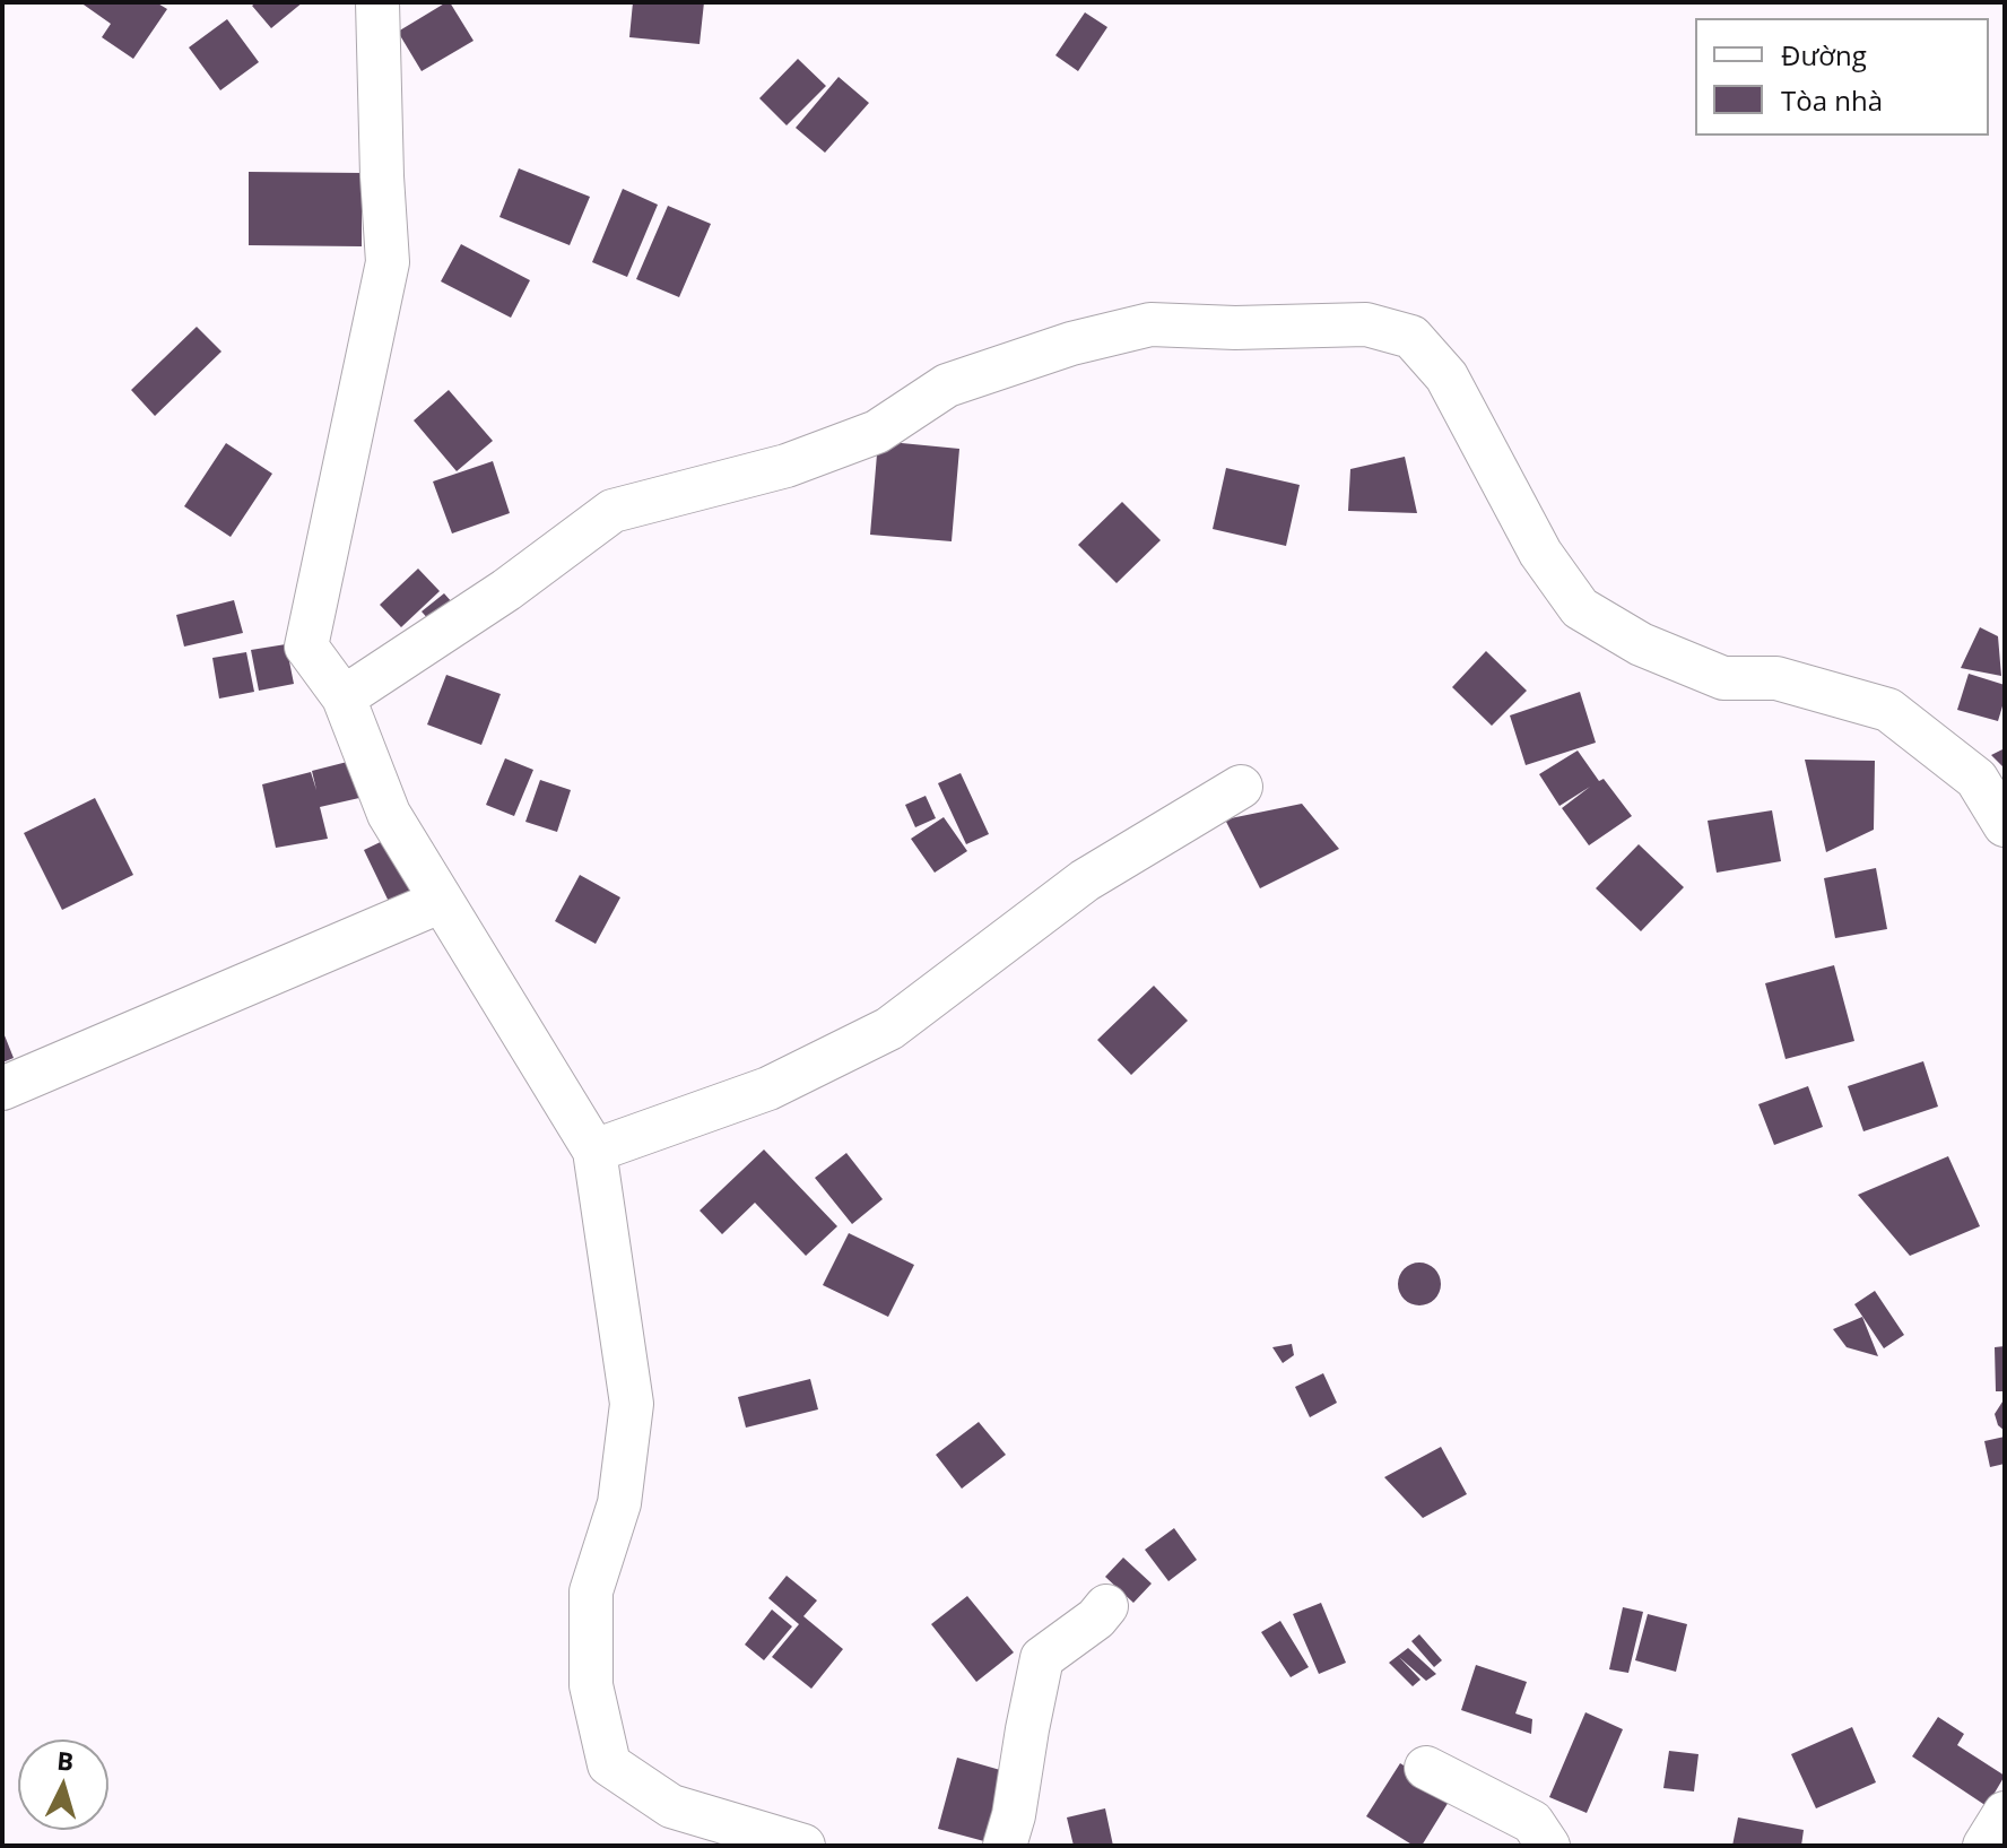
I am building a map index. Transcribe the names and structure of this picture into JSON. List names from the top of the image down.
{
  "legend": ["Đường", "Tòa nhà"],
  "north": "top"
}
